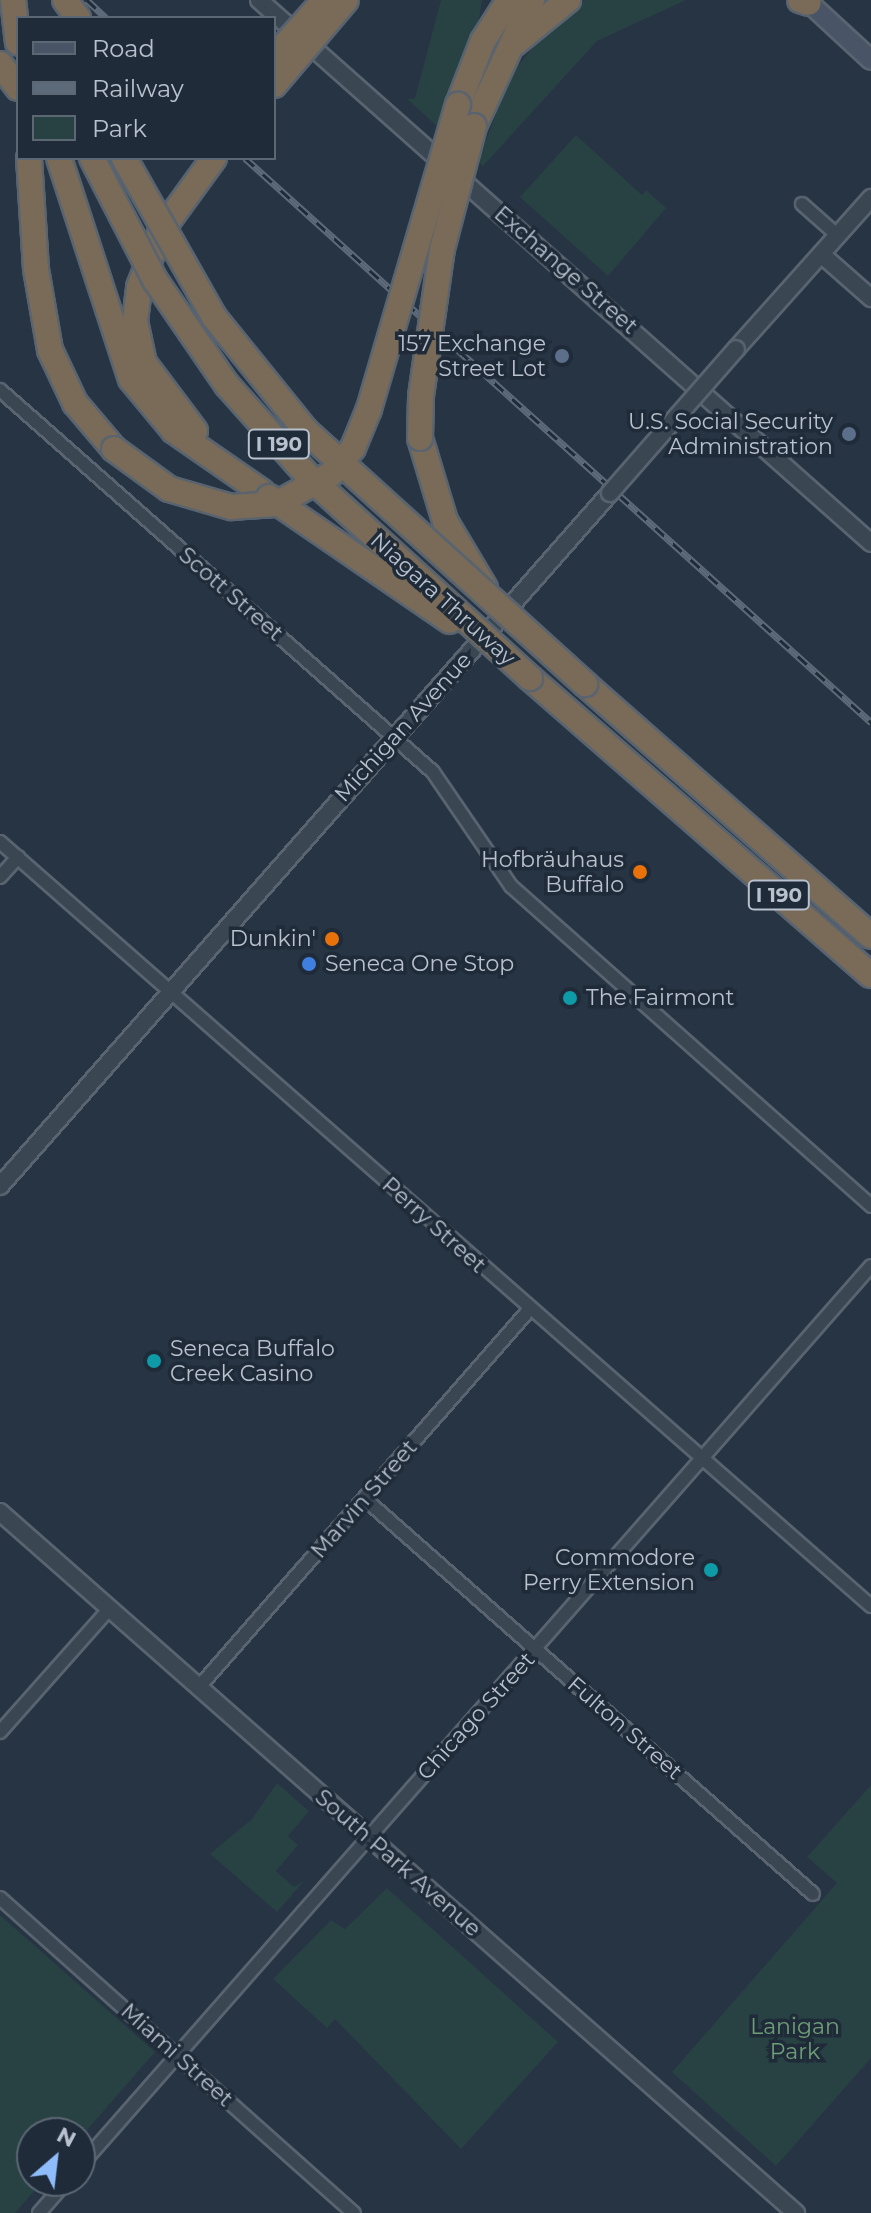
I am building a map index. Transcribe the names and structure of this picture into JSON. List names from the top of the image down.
{
  "streets": {
    "highway": ["I 190", "Niagara Thruway"],
    "street": [
      "Exchange Street",
      "Scott Street",
      "Michigan Avenue",
      "Perry Street",
      "Marvin Street",
      "Chicago Street",
      "Fulton Street",
      "South Park Avenue",
      "Miami Street"
    ]
  },
  "crossings": [
    ["Scott Street", "Michigan Avenue"],
    ["Michigan Avenue", "Perry Street"],
    ["Perry Street", "Marvin Street"],
    ["Perry Street", "Chicago Street"],
    ["Marvin Street", "Fulton Street"],
    ["Marvin Street", "South Park Avenue"],
    ["Chicago Street", "Fulton Street"],
    ["Chicago Street", "South Park Avenue"],
    ["Chicago Street", "Miami Street"]
  ],
  "parks": ["Lanigan Park"],
  "places": [
    "157 Exchange Street Lot",
    "U.S. Social Security Administration",
    "Hofbräuhaus Buffalo",
    "Dunkin'",
    "Seneca One Stop",
    "The Fairmont",
    "Seneca Buffalo Creek Casino",
    "Commodore Perry Extension"
  ],
  "legend": ["Road", "Railway", "Park"],
  "north": "top right"
}
